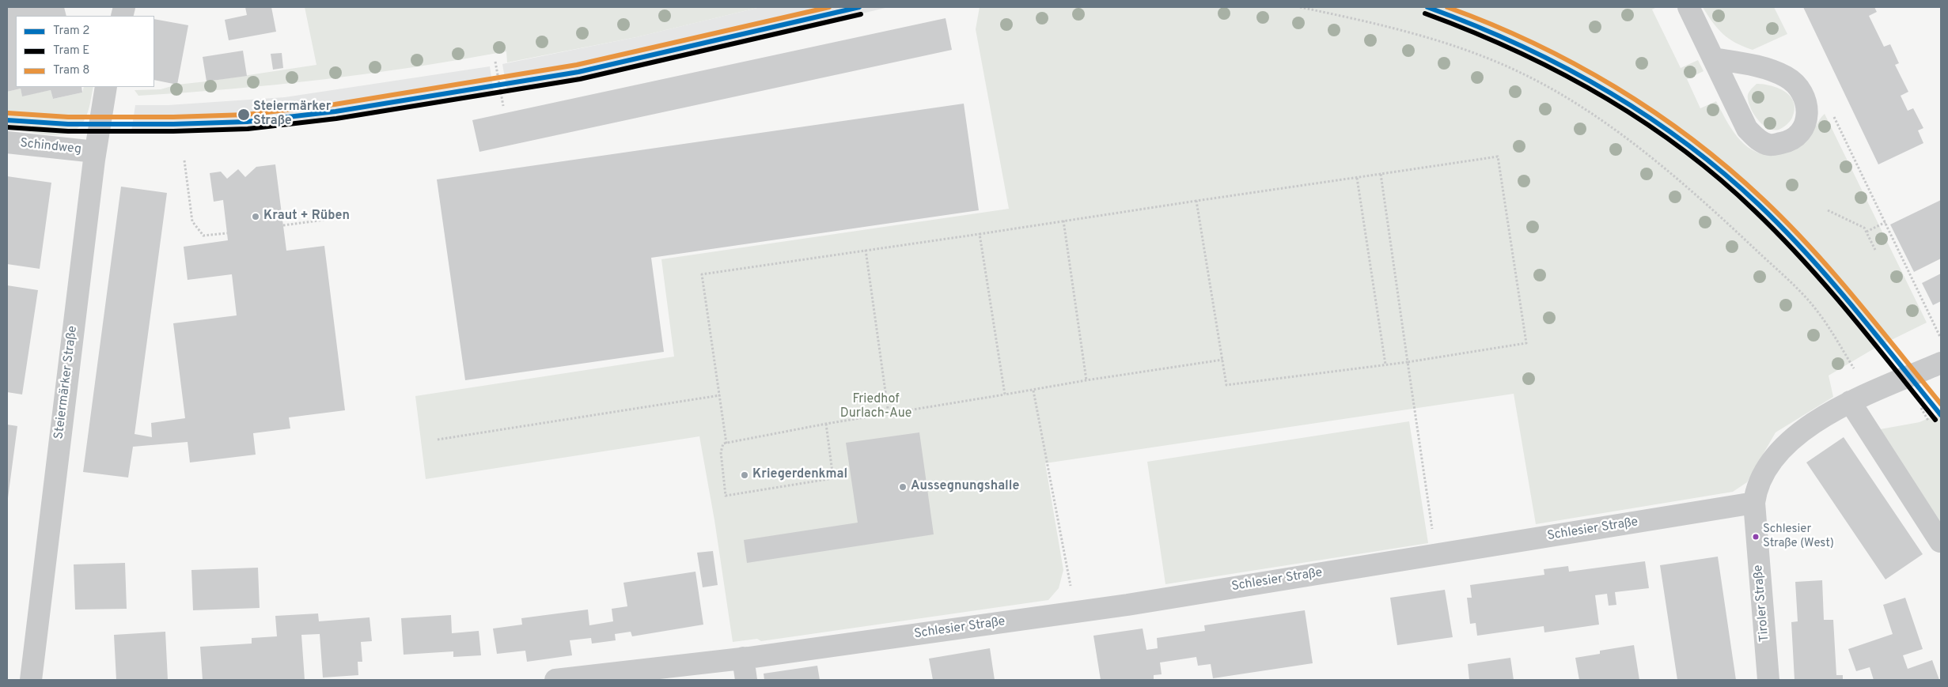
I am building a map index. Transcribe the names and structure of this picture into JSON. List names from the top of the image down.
{
  "streets": {
    "street": [
      "Schindweg",
      "Steiermärker Straße",
      "Schlesier Straße",
      "Tiroler Straße"
    ]
  },
  "crossings": [
    ["Schindweg", "Steiermärker Straße"],
    ["Schlesier Straße", "Tiroler Straße"]
  ],
  "parks": ["Friedhof Durlach-Aue"],
  "places": [
    "Steiermärker Straße",
    "Kraut + Rüben",
    "Kriegerdenkmal",
    "Aussegnungshalle",
    "Schlesier Straße (West)"
  ],
  "lines": ["tram line 2", "tram line 8", "tram line E"],
  "legend": ["Tram 2", "Tram E", "Tram 8"]
}
